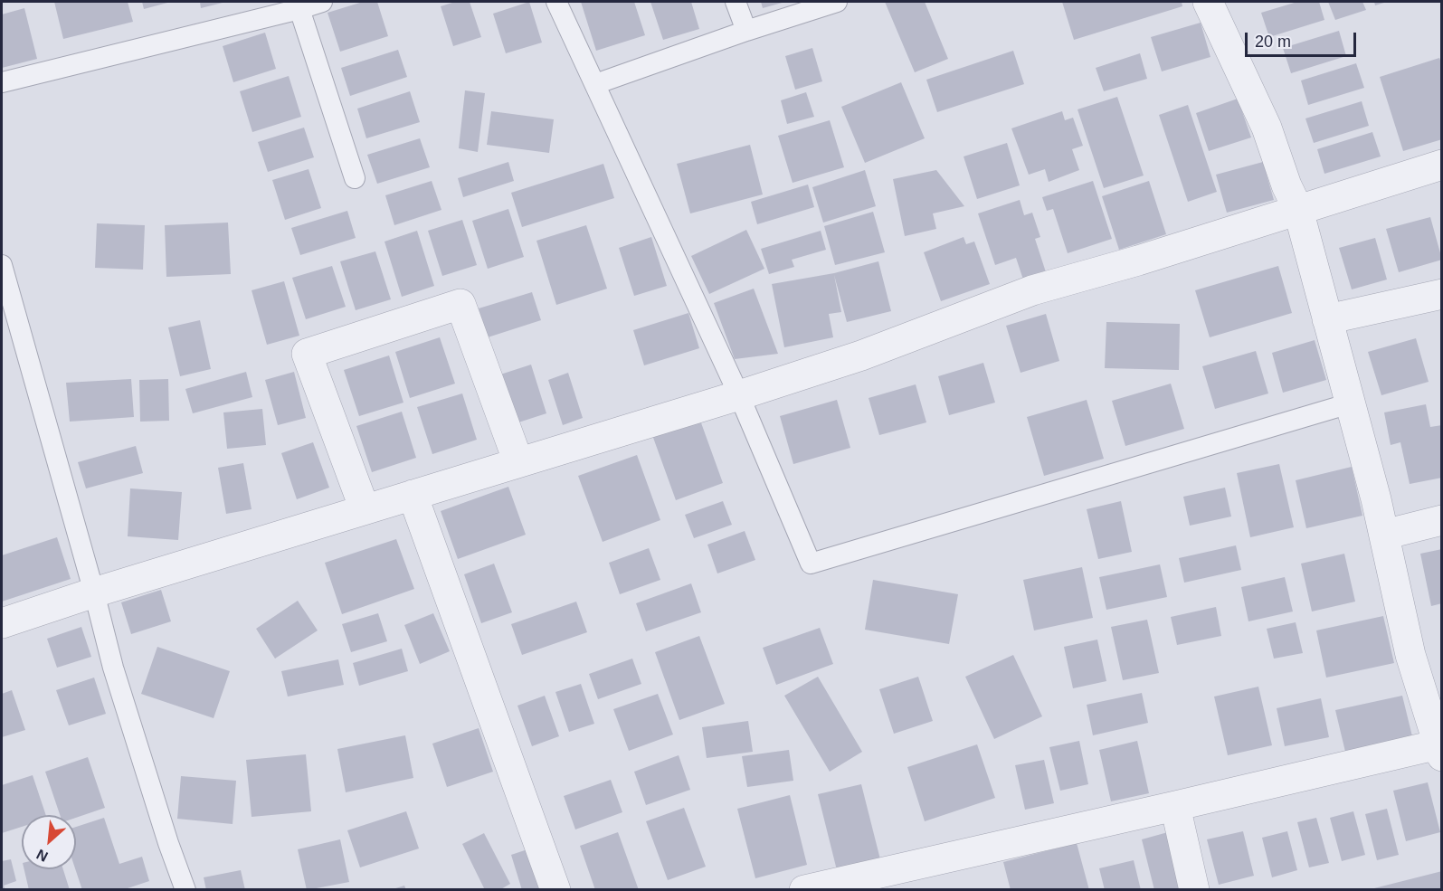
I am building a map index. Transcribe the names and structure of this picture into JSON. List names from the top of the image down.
{
  "scale_bar": "20 m",
  "north": "bottom left"
}
